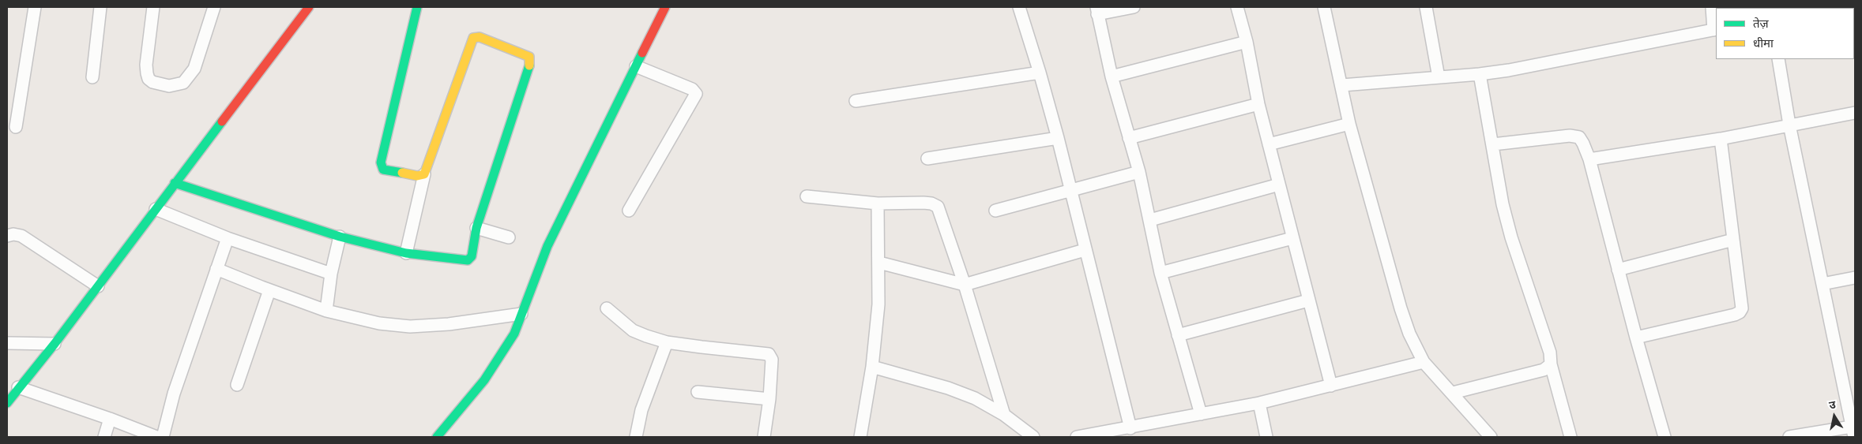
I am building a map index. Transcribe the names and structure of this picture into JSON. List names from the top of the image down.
{
  "legend": ["तेज़", "धीमा"],
  "north": "top"
}
